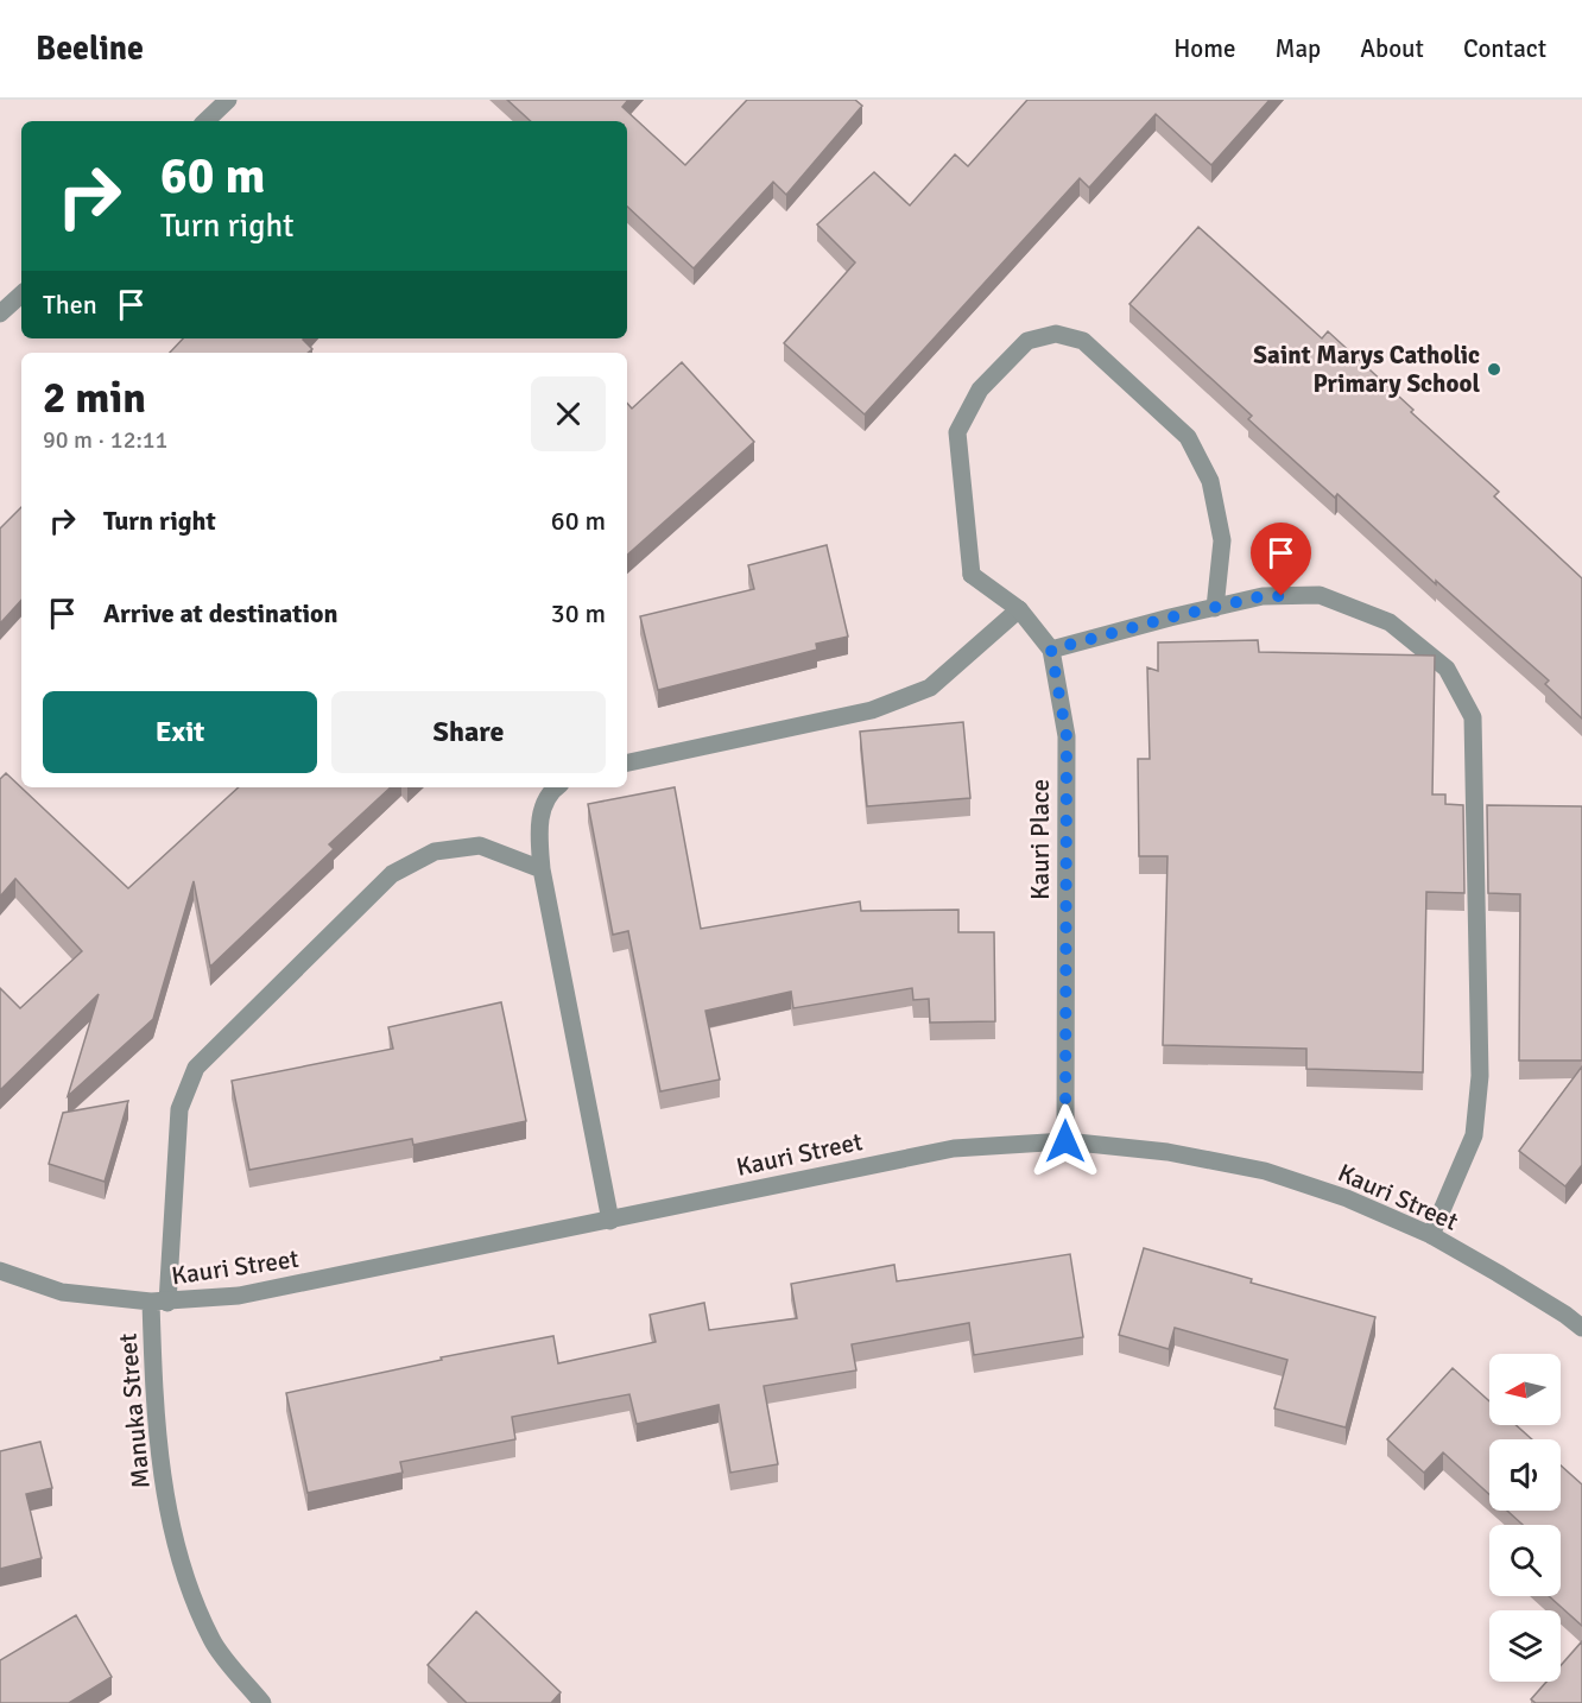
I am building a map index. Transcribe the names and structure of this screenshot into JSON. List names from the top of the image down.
{
  "streets": {
    "street": ["Kauri Place", "Kauri Street", "Manuka Street"]
  },
  "crossings": [
    ["Kauri Place", "Kauri Street"],
    ["Kauri Street", "Manuka Street"]
  ],
  "places": ["Saint Marys Catholic Primary School"],
  "north": "left",
  "page": {
    "header": "Beeline",
    "nav": [
      "Home",
      "Map",
      "About",
      "Contact"
    ],
    "turn": ["60 m", "Turn right"],
    "then": "Then",
    "heading": ["2 min", "90 m · 12:11"],
    "list": [
      {
        "name": "Turn right",
        "value": "60 m"
      },
      {
        "name": "Arrive at destination",
        "value": "30 m"
      }
    ],
    "buttons": ["Exit", "Share"]
  }
}
